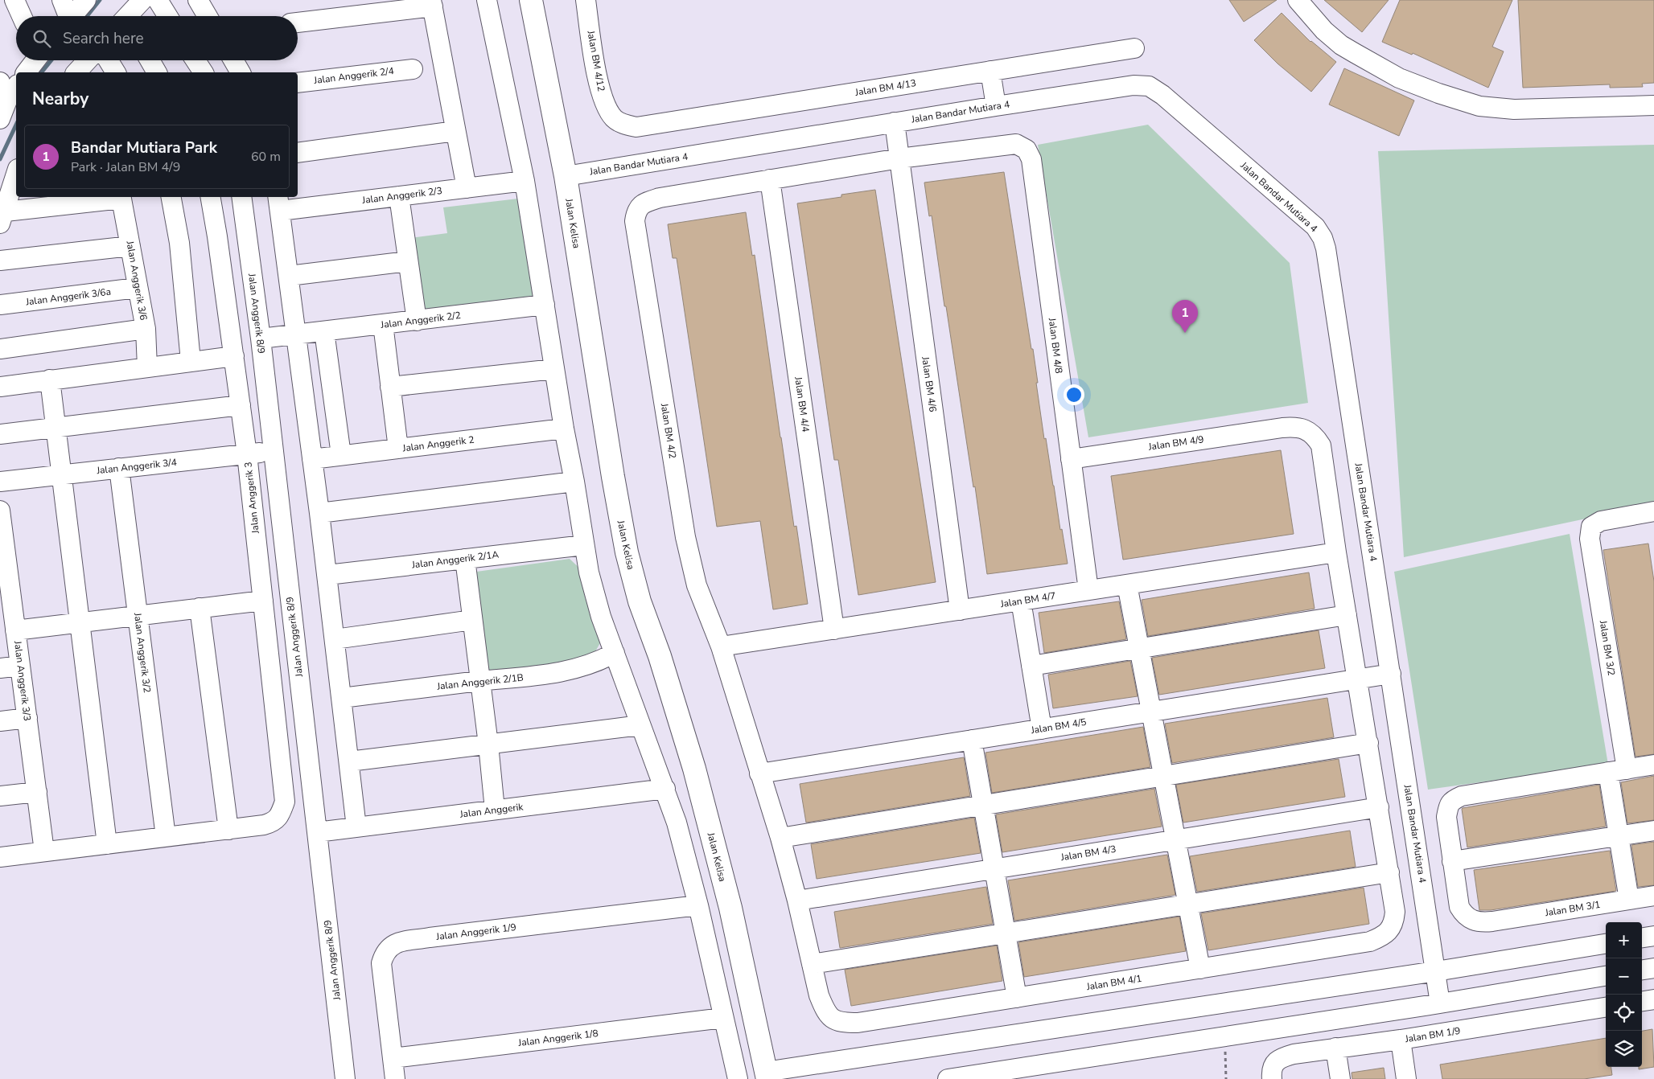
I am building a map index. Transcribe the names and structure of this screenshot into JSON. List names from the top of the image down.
{
  "streets": {
    "main road": ["Jalan Kelisa"],
    "street": [
      "Jalan BM 4/12",
      "Jalan Anggerik 2/4",
      "Jalan BM 4/13",
      "Jalan Bandar Mutiara 4",
      "Jalan Anggerik 2/3",
      "Jalan Anggerik 3/6",
      "Jalan Anggerik 3/6a",
      "Jalan Anggerik 8/9",
      "Jalan Anggerik 2/2",
      "Jalan BM 4/8",
      "Jalan BM 4/6",
      "Jalan BM 4/4",
      "Jalan BM 4/2",
      "Jalan BM 4/9",
      "Jalan Anggerik 2",
      "Jalan Anggerik 3/4",
      "Jalan Anggerik 3",
      "Jalan Anggerik 2/1A",
      "Jalan BM 4/7",
      "Jalan BM 3/2",
      "Jalan Anggerik 3/2",
      "Jalan Anggerik 3/3",
      "Jalan Anggerik 2/1B",
      "Jalan BM 4/5",
      "Jalan Anggerik",
      "Jalan BM 4/3",
      "Jalan BM 3/1",
      "Jalan Anggerik 1/9",
      "Jalan BM 4/1",
      "Jalan BM 1/9",
      "Jalan Anggerik 1/8"
    ]
  },
  "crossings": [
    ["Jalan BM 4/12", "Jalan BM 4/13"],
    ["Jalan Bandar Mutiara 4", "Jalan Kelisa"],
    ["Jalan Bandar Mutiara 4", "Jalan BM 4/6"],
    ["Jalan Bandar Mutiara 4", "Jalan BM 4/5"],
    ["Jalan Anggerik 3/6", "Jalan Anggerik 3/6a"],
    ["Jalan Anggerik 8/9", "Jalan Anggerik 2/2"],
    ["Jalan Anggerik 8/9", "Jalan Anggerik 3/4"],
    ["Jalan Anggerik 8/9", "Jalan Anggerik"],
    ["Jalan BM 4/8", "Jalan BM 4/6"],
    ["Jalan BM 4/8", "Jalan BM 4/9"],
    ["Jalan BM 4/8", "Jalan BM 4/7"],
    ["Jalan BM 4/6", "Jalan BM 4/7"],
    ["Jalan BM 4/4", "Jalan BM 4/2"],
    ["Jalan BM 4/4", "Jalan BM 4/7"],
    ["Jalan BM 4/2", "Jalan BM 4/7"],
    ["Jalan BM 4/2", "Jalan BM 4/5"],
    ["Jalan BM 4/2", "Jalan BM 4/1"],
    ["Jalan BM 4/9", "Jalan BM 4/7"],
    ["Jalan BM 4/9", "Jalan BM 4/5"],
    ["Jalan BM 4/9", "Jalan BM 4/3"],
    ["Jalan BM 4/9", "Jalan BM 4/1"],
    ["Jalan Anggerik 3/4", "Jalan Anggerik 3"],
    ["Jalan Anggerik 3/4", "Jalan Anggerik 3/2"],
    ["Jalan BM 4/3", "Jalan BM 4/1"],
    ["Jalan Anggerik 1/9", "Jalan Anggerik 1/8"]
  ],
  "page": {
    "search": "Search here",
    "heading": "Nearby",
    "list": [
      {
        "mark": "1",
        "name": "Bandar Mutiara Park",
        "note": "Park · Jalan BM 4/9",
        "value": "60 m"
      }
    ],
    "pins": "1",
    "map_buttons": ["+", "−"]
  }
}
